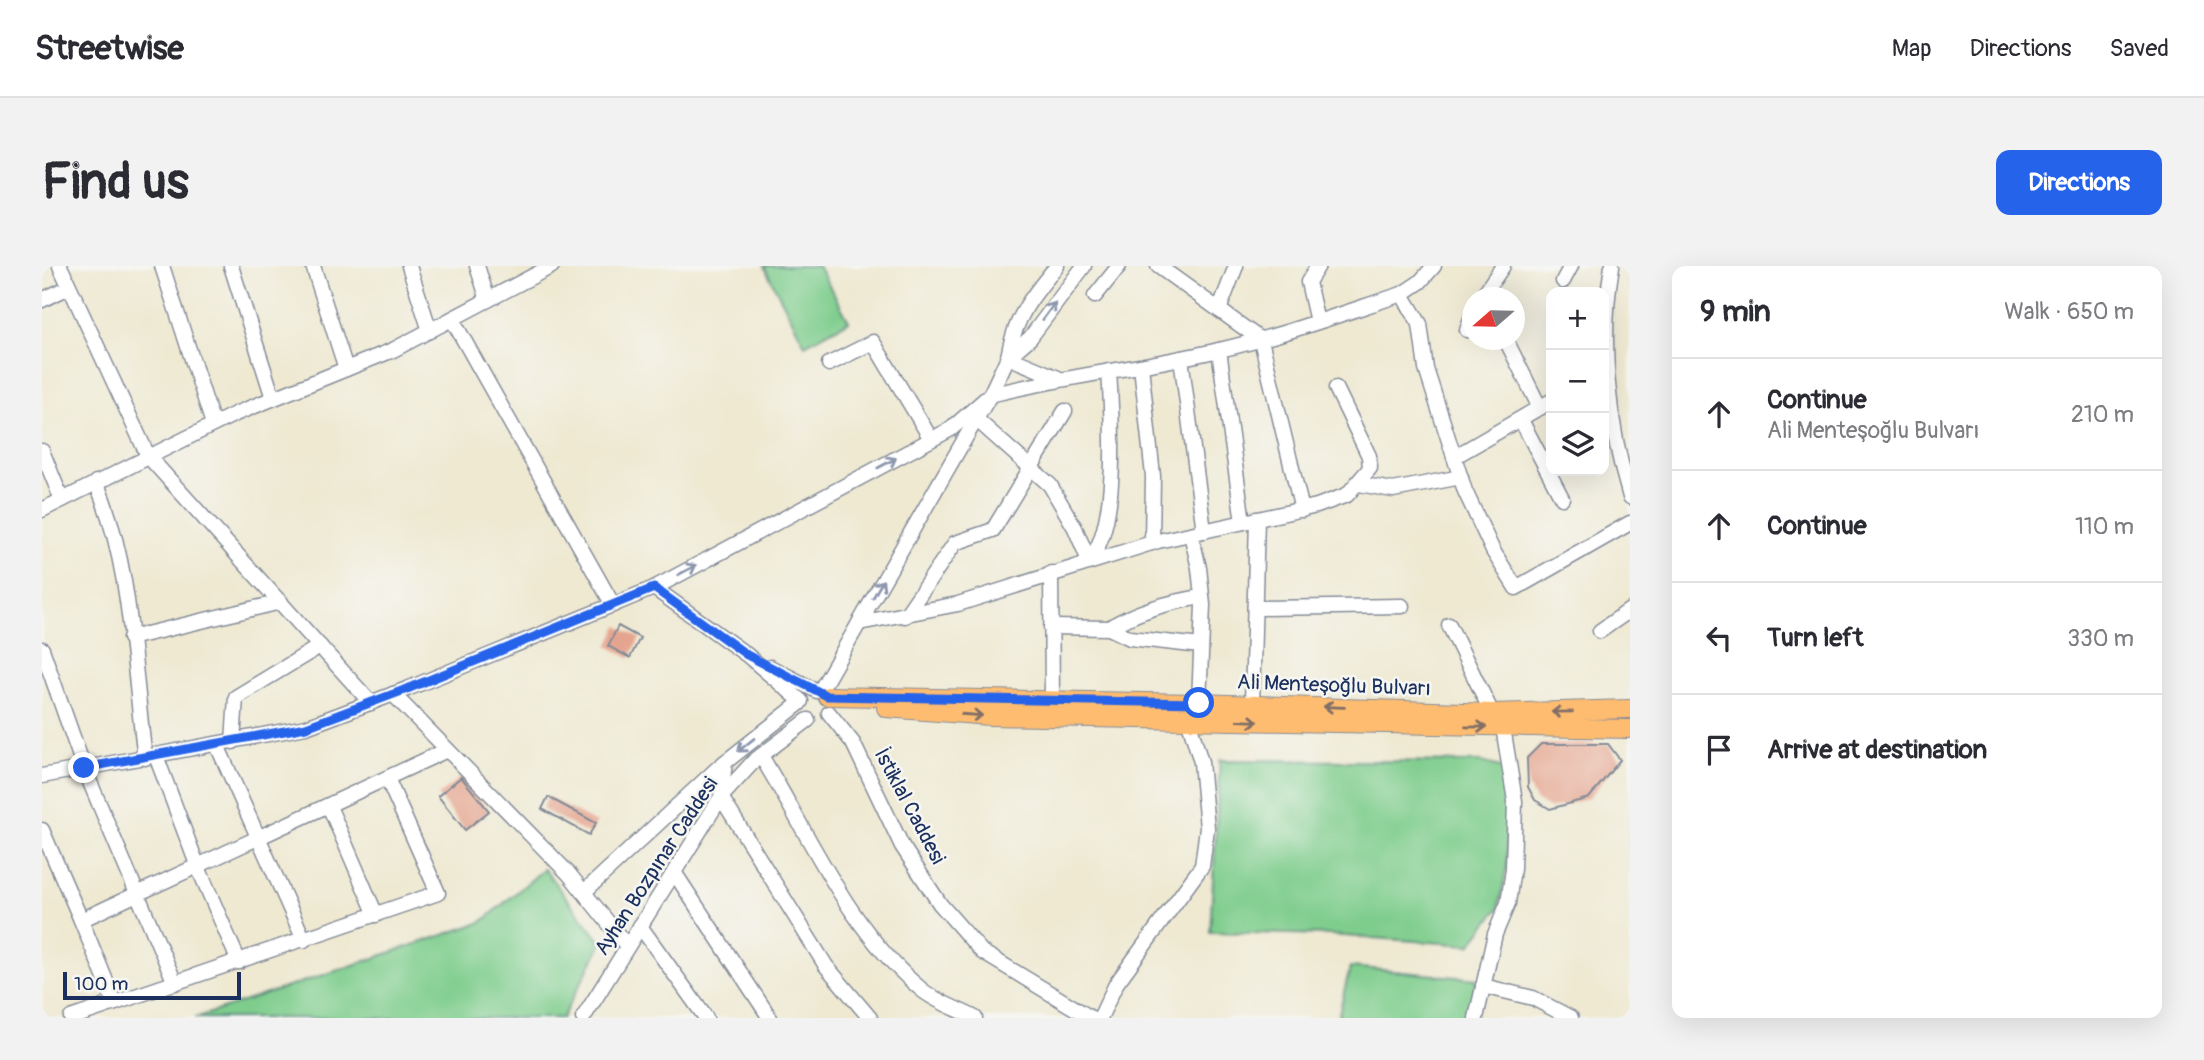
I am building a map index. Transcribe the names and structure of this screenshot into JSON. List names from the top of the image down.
{
  "streets": {
    "main road": ["Ali Menteşoğlu Bulvarı"],
    "street": ["İstiklal Caddesi", "Ayhan Bozpınar Caddesi"]
  },
  "crossings": [
    ["Ali Menteşoğlu Bulvarı", "İstiklal Caddesi"],
    ["Ali Menteşoğlu Bulvarı", "Ayhan Bozpınar Caddesi"],
    ["İstiklal Caddesi", "Ayhan Bozpınar Caddesi"]
  ],
  "scale_bar": "100 m",
  "north": "left",
  "page": {
    "header": "Streetwise",
    "nav": ["Map", "Directions", "Saved"],
    "buttons": "Directions",
    "title": "Find us",
    "heading": ["9 min", "Walk · 650 m"],
    "map_buttons": ["+", "−"],
    "list": [
      ["Continue", "Ali Menteşoğlu Bulvarı", "210 m"],
      ["Continue", "110 m"],
      ["Turn left", "330 m"],
      "Arrive at destination"
    ],
    "scale": "100 m"
  }
}
